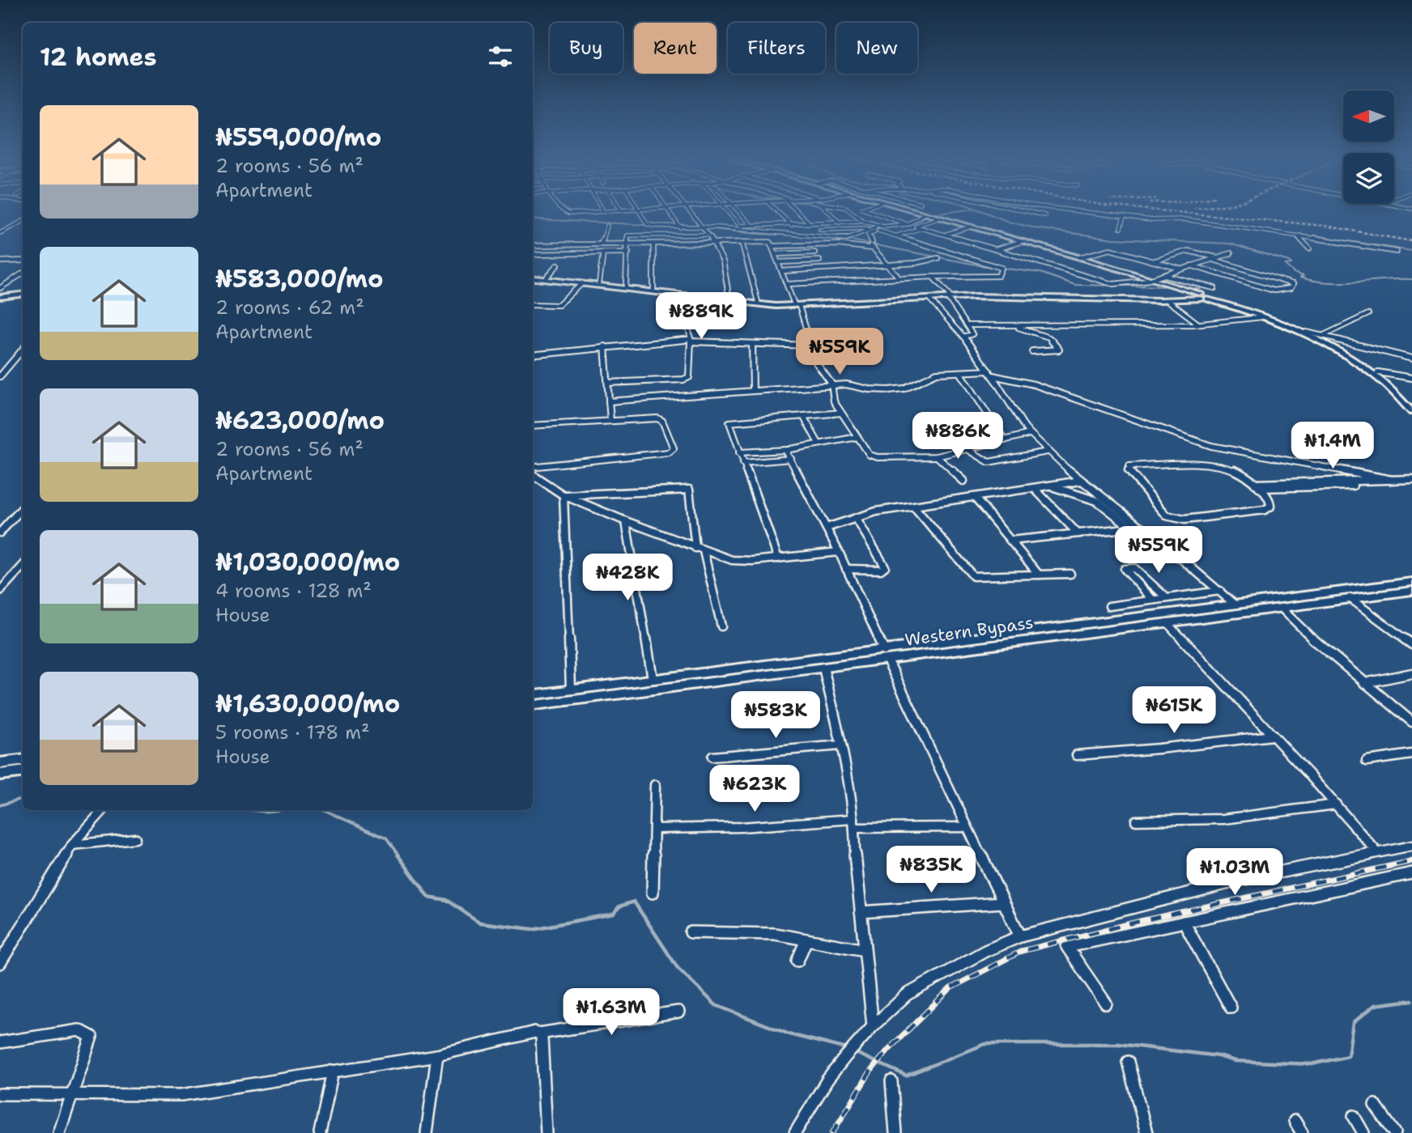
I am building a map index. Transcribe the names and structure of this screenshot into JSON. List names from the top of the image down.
{
  "streets": {
    "main road": ["Western Bypass"]
  },
  "north": "left",
  "page": {
    "chip": [
      "Buy",
      "Rent",
      "Filters",
      "New"
    ],
    "heading": "12 homes",
    "list": [
      {
        "name": "₦559,000/mo",
        "note": "2 rooms · 56 m² · Apartment"
      },
      {
        "name": "₦583,000/mo",
        "note": "2 rooms · 62 m² · Apartment"
      },
      {
        "name": "₦623,000/mo",
        "note": "2 rooms · 56 m² · Apartment"
      },
      {
        "name": "₦1,030,000/mo",
        "note": "4 rooms · 128 m² · House"
      },
      {
        "name": "₦1,630,000/mo",
        "note": "5 rooms · 178 m² · House"
      }
    ],
    "price": [
      "₦889K",
      "₦559K",
      "₦886K",
      "₦1.4M",
      "₦559K",
      "₦428K",
      "₦615K",
      "₦583K",
      "₦623K",
      "₦835K",
      "₦1.03M",
      "₦1.63M"
    ]
  }
}
